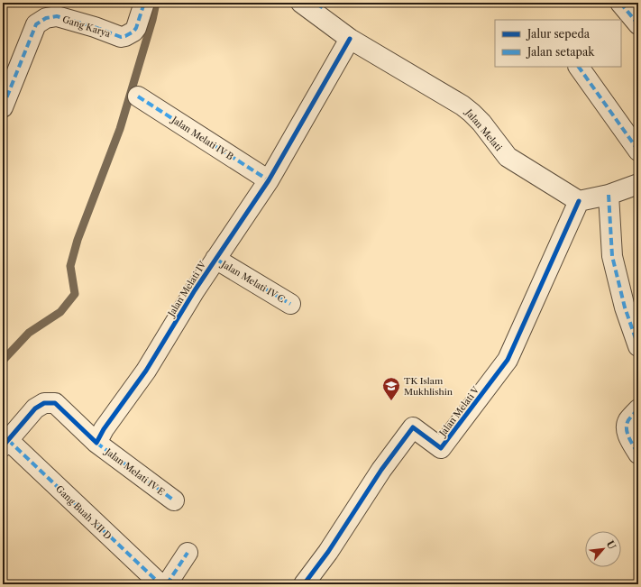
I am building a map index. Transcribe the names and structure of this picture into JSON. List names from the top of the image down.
{
  "streets": {
    "street": [
      "Gang Karya",
      "Jalan Melati",
      "Jalan Melati IV B",
      "Jalan Melati IV C",
      "Jalan Melati IV",
      "Jalan Melati V",
      "Jalan Melati IV E",
      "Gang Buah XII D"
    ]
  },
  "crossings": [
    ["Jalan Melati", "Jalan Melati IV"],
    ["Jalan Melati", "Jalan Melati V"],
    ["Jalan Melati IV B", "Jalan Melati IV"],
    ["Jalan Melati IV C", "Jalan Melati IV"],
    ["Jalan Melati IV", "Jalan Melati IV E"]
  ],
  "places": {
    "school or university": ["TK Islam Mukhlishin"]
  },
  "legend": ["Jalur sepeda", "Jalan setapak"],
  "north": "top right"
}
